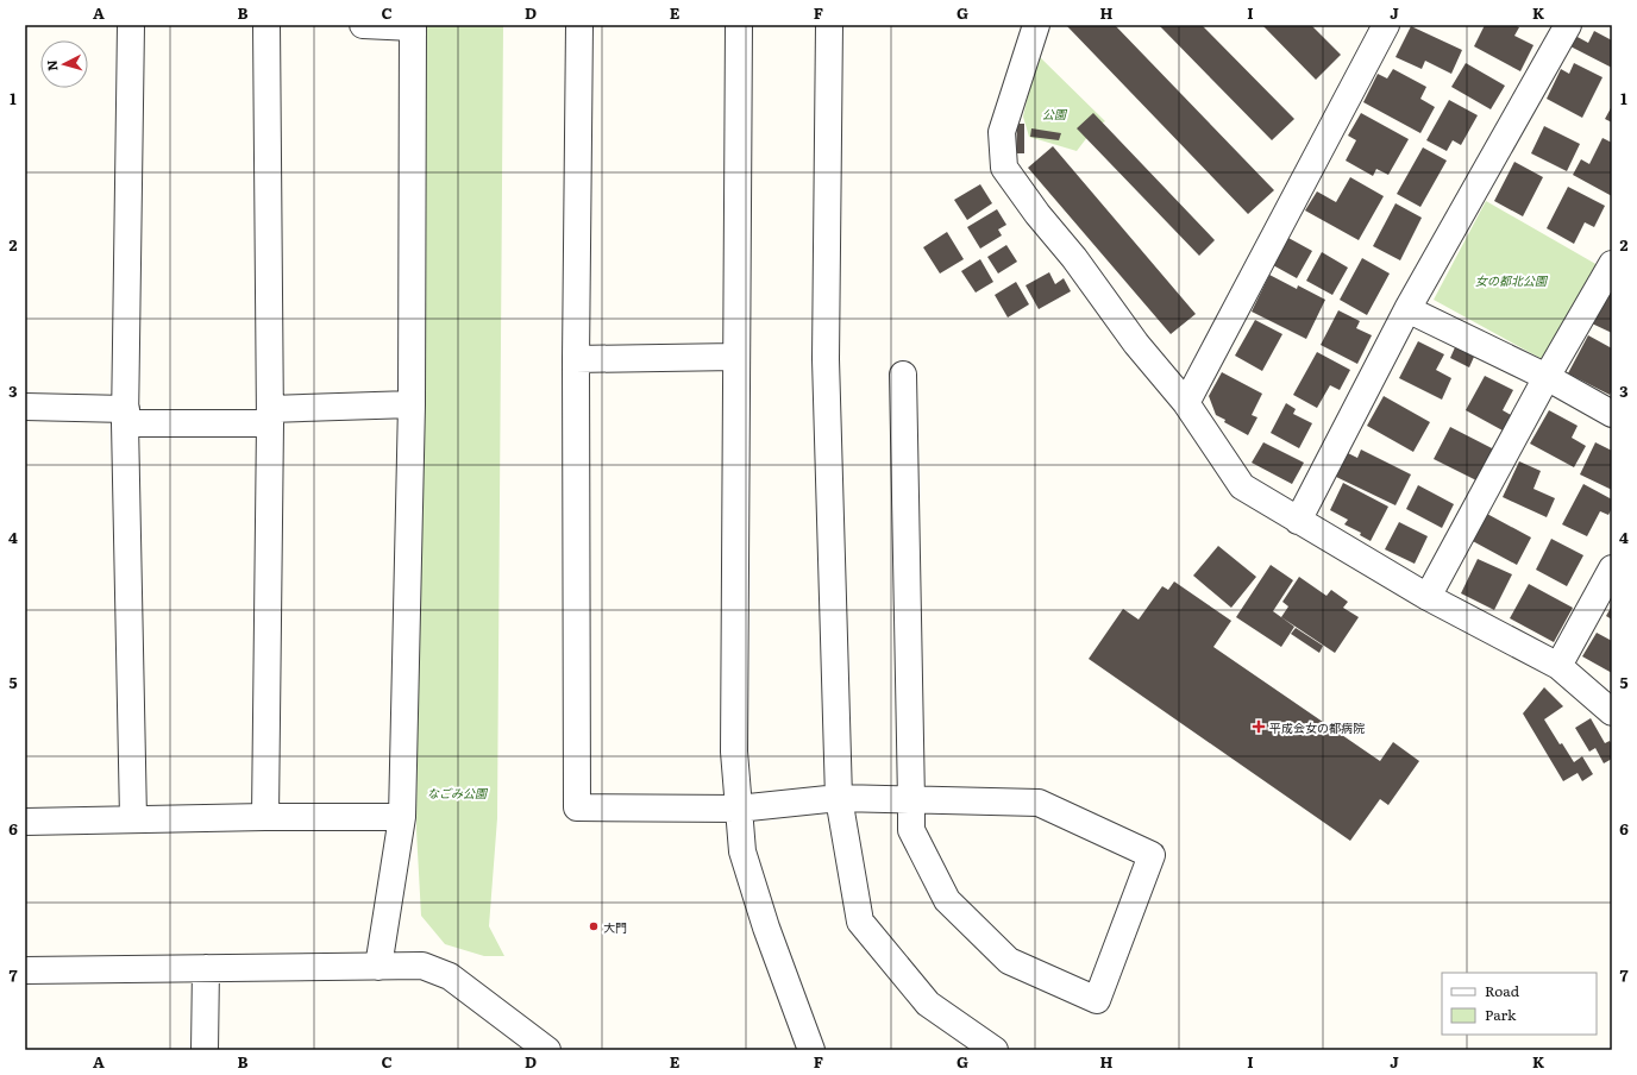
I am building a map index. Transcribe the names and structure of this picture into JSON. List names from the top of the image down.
{
  "parks": ["公園", "女の都北公園", "なごみ公園"],
  "places": {
    "health": ["平成会女の都病院"],
    "other": ["大門"]
  },
  "legend": ["Road", "Park"],
  "north": "left",
  "grid": {
    "columns": [
      "A",
      "B",
      "C",
      "D",
      "E",
      "F",
      "G",
      "H",
      "I",
      "J",
      "K"
    ],
    "rows": [
      "1",
      "2",
      "3",
      "4",
      "5",
      "6",
      "7"
    ]
  }
}
